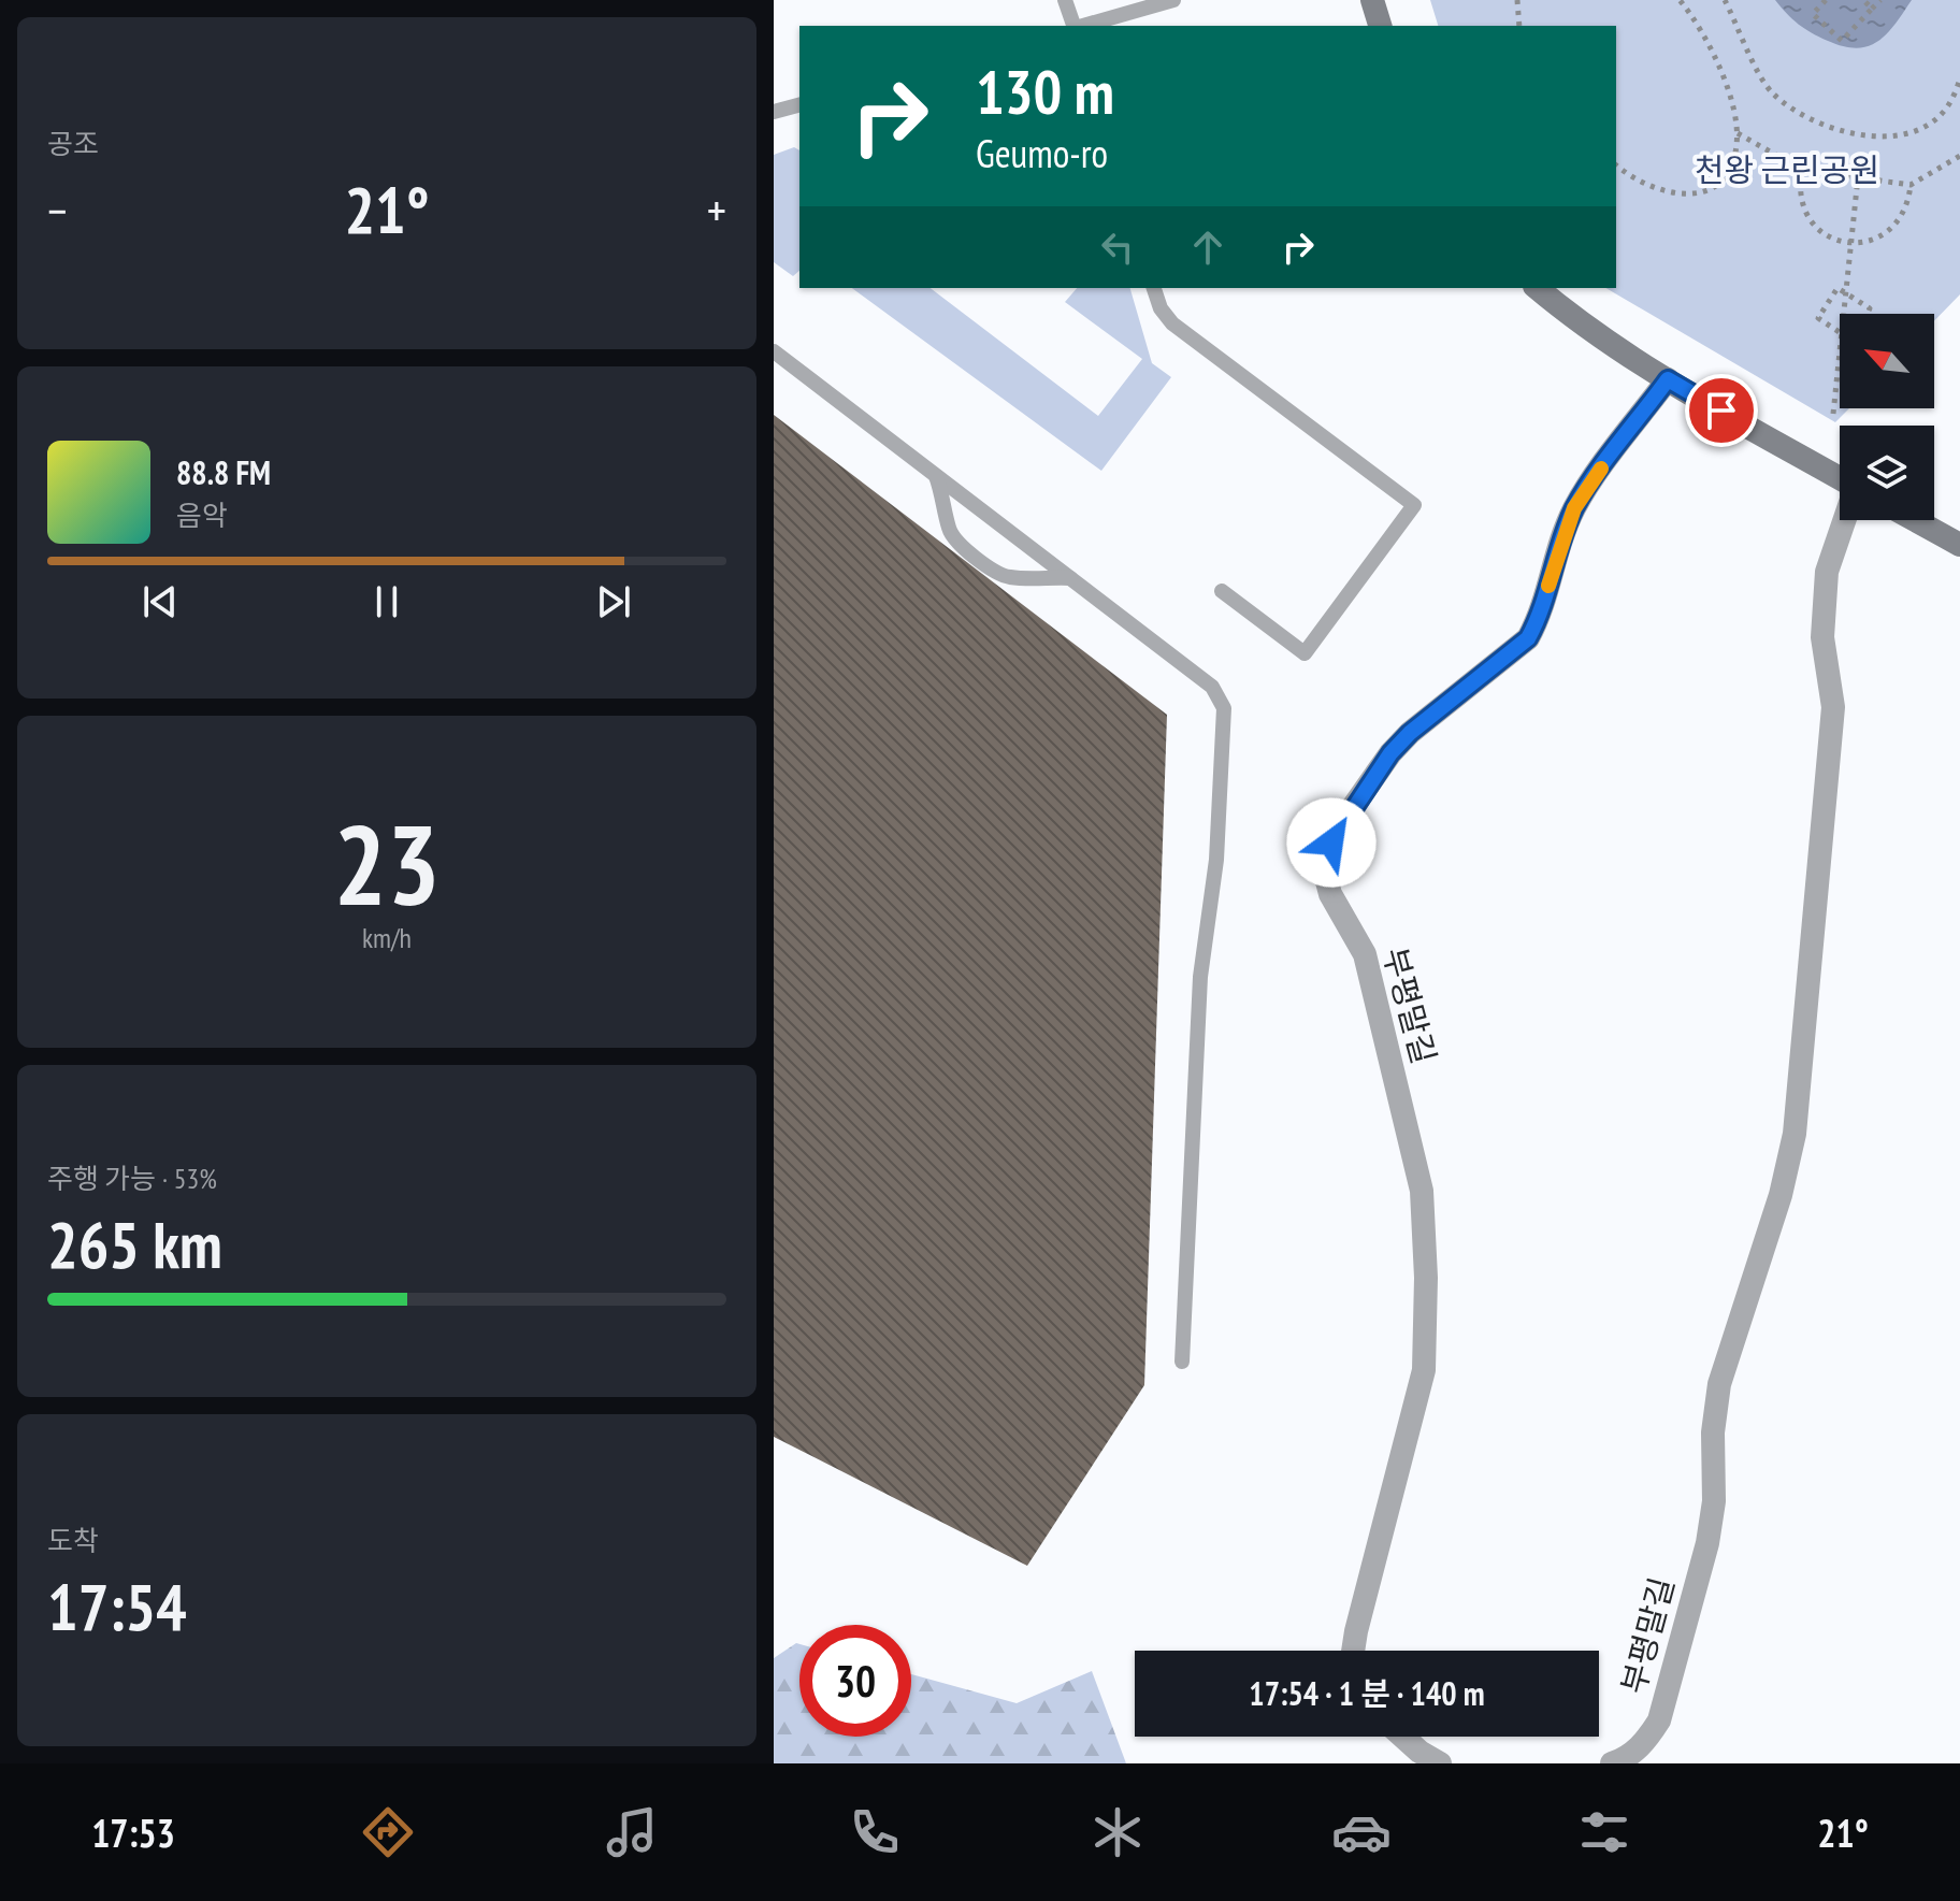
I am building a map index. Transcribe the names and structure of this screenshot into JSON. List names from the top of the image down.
{
  "streets": {
    "street": ["부평말길"]
  },
  "parks": ["천왕 근린공원"],
  "north": "top left",
  "page": {
    "tile": [
      "공조",
      ["23", "km/h"],
      ["주행 가능 · 53%", "265 km"],
      ["도착", "17:54"]
    ],
    "turn": ["130 m", "Geumo-ro"],
    "heat": ["−", "21°", "+"],
    "song": ["88.8 FM", "음악"],
    "limit": "30",
    "trip": "17:54 · 1 분 · 140 m",
    "tabs": ["17:53", "21°"]
  }
}
